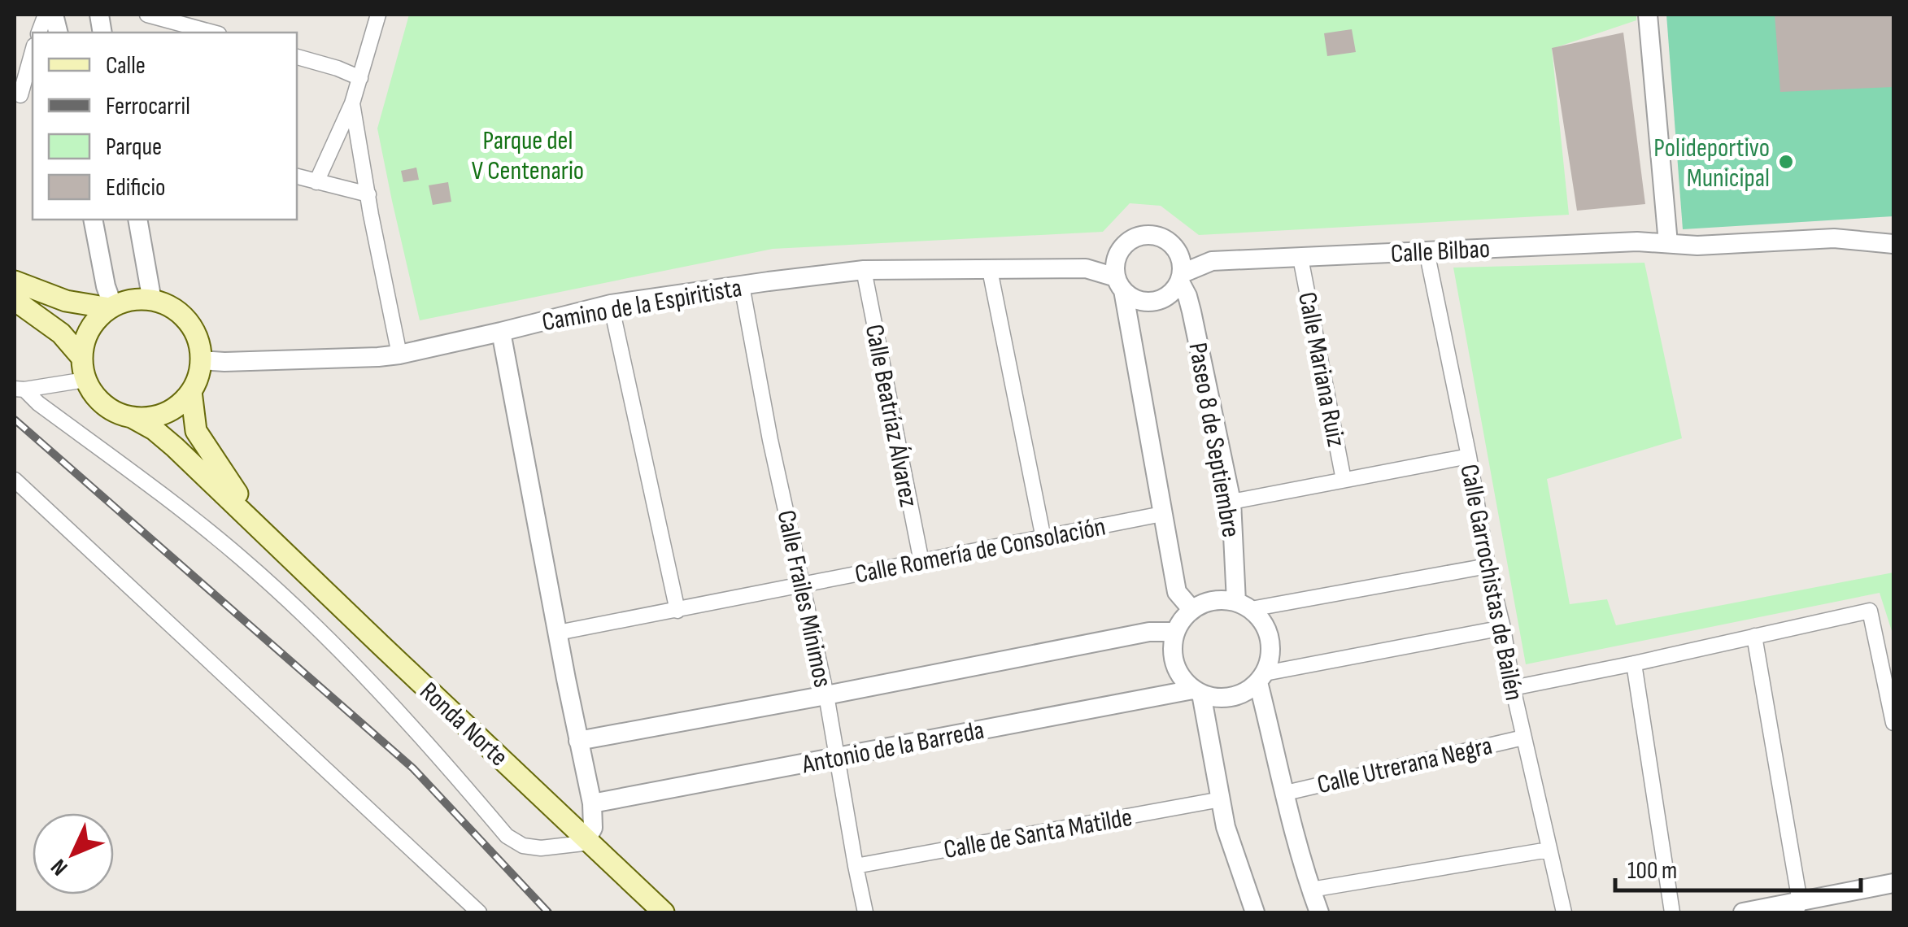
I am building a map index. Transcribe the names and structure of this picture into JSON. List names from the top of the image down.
{
  "streets": {
    "main road": ["Ronda Norte"],
    "street": [
      "Calle Bilbao",
      "Camino de la Espiritista",
      "Calle Mariana Ruiz",
      "Calle Beatríaz Álvarez",
      "Paseo 8 de Septiembre",
      "Calle Romería de Consolación",
      "Calle Garrochistas de Bailén",
      "Calle Frailes Mínimos",
      "Antonio de la Barreda",
      "Calle Utrerana Negra",
      "Calle de Santa Matilde"
    ]
  },
  "crossings": [
    ["Calle Bilbao", "Camino de la Espiritista"],
    ["Calle Bilbao", "Calle Mariana Ruiz"],
    ["Calle Bilbao", "Paseo 8 de Septiembre"],
    ["Calle Bilbao", "Calle Garrochistas de Bailén"],
    ["Camino de la Espiritista", "Calle Beatríaz Álvarez"],
    ["Camino de la Espiritista", "Paseo 8 de Septiembre"],
    ["Camino de la Espiritista", "Calle Frailes Mínimos"],
    ["Camino de la Espiritista", "Ronda Norte"],
    ["Calle Beatríaz Álvarez", "Calle Romería de Consolación"],
    ["Paseo 8 de Septiembre", "Antonio de la Barreda"],
    ["Calle Romería de Consolación", "Calle Frailes Mínimos"],
    ["Calle Garrochistas de Bailén", "Calle Utrerana Negra"],
    ["Calle Frailes Mínimos", "Antonio de la Barreda"],
    ["Calle Frailes Mínimos", "Calle de Santa Matilde"]
  ],
  "parks": ["Parque del V Centenario"],
  "places": ["Polideportivo Municipal"],
  "legend": [
    "Calle",
    "Ferrocarril",
    "Parque",
    "Edificio"
  ],
  "scale_bar": "100 m",
  "north": "bottom left"
}
